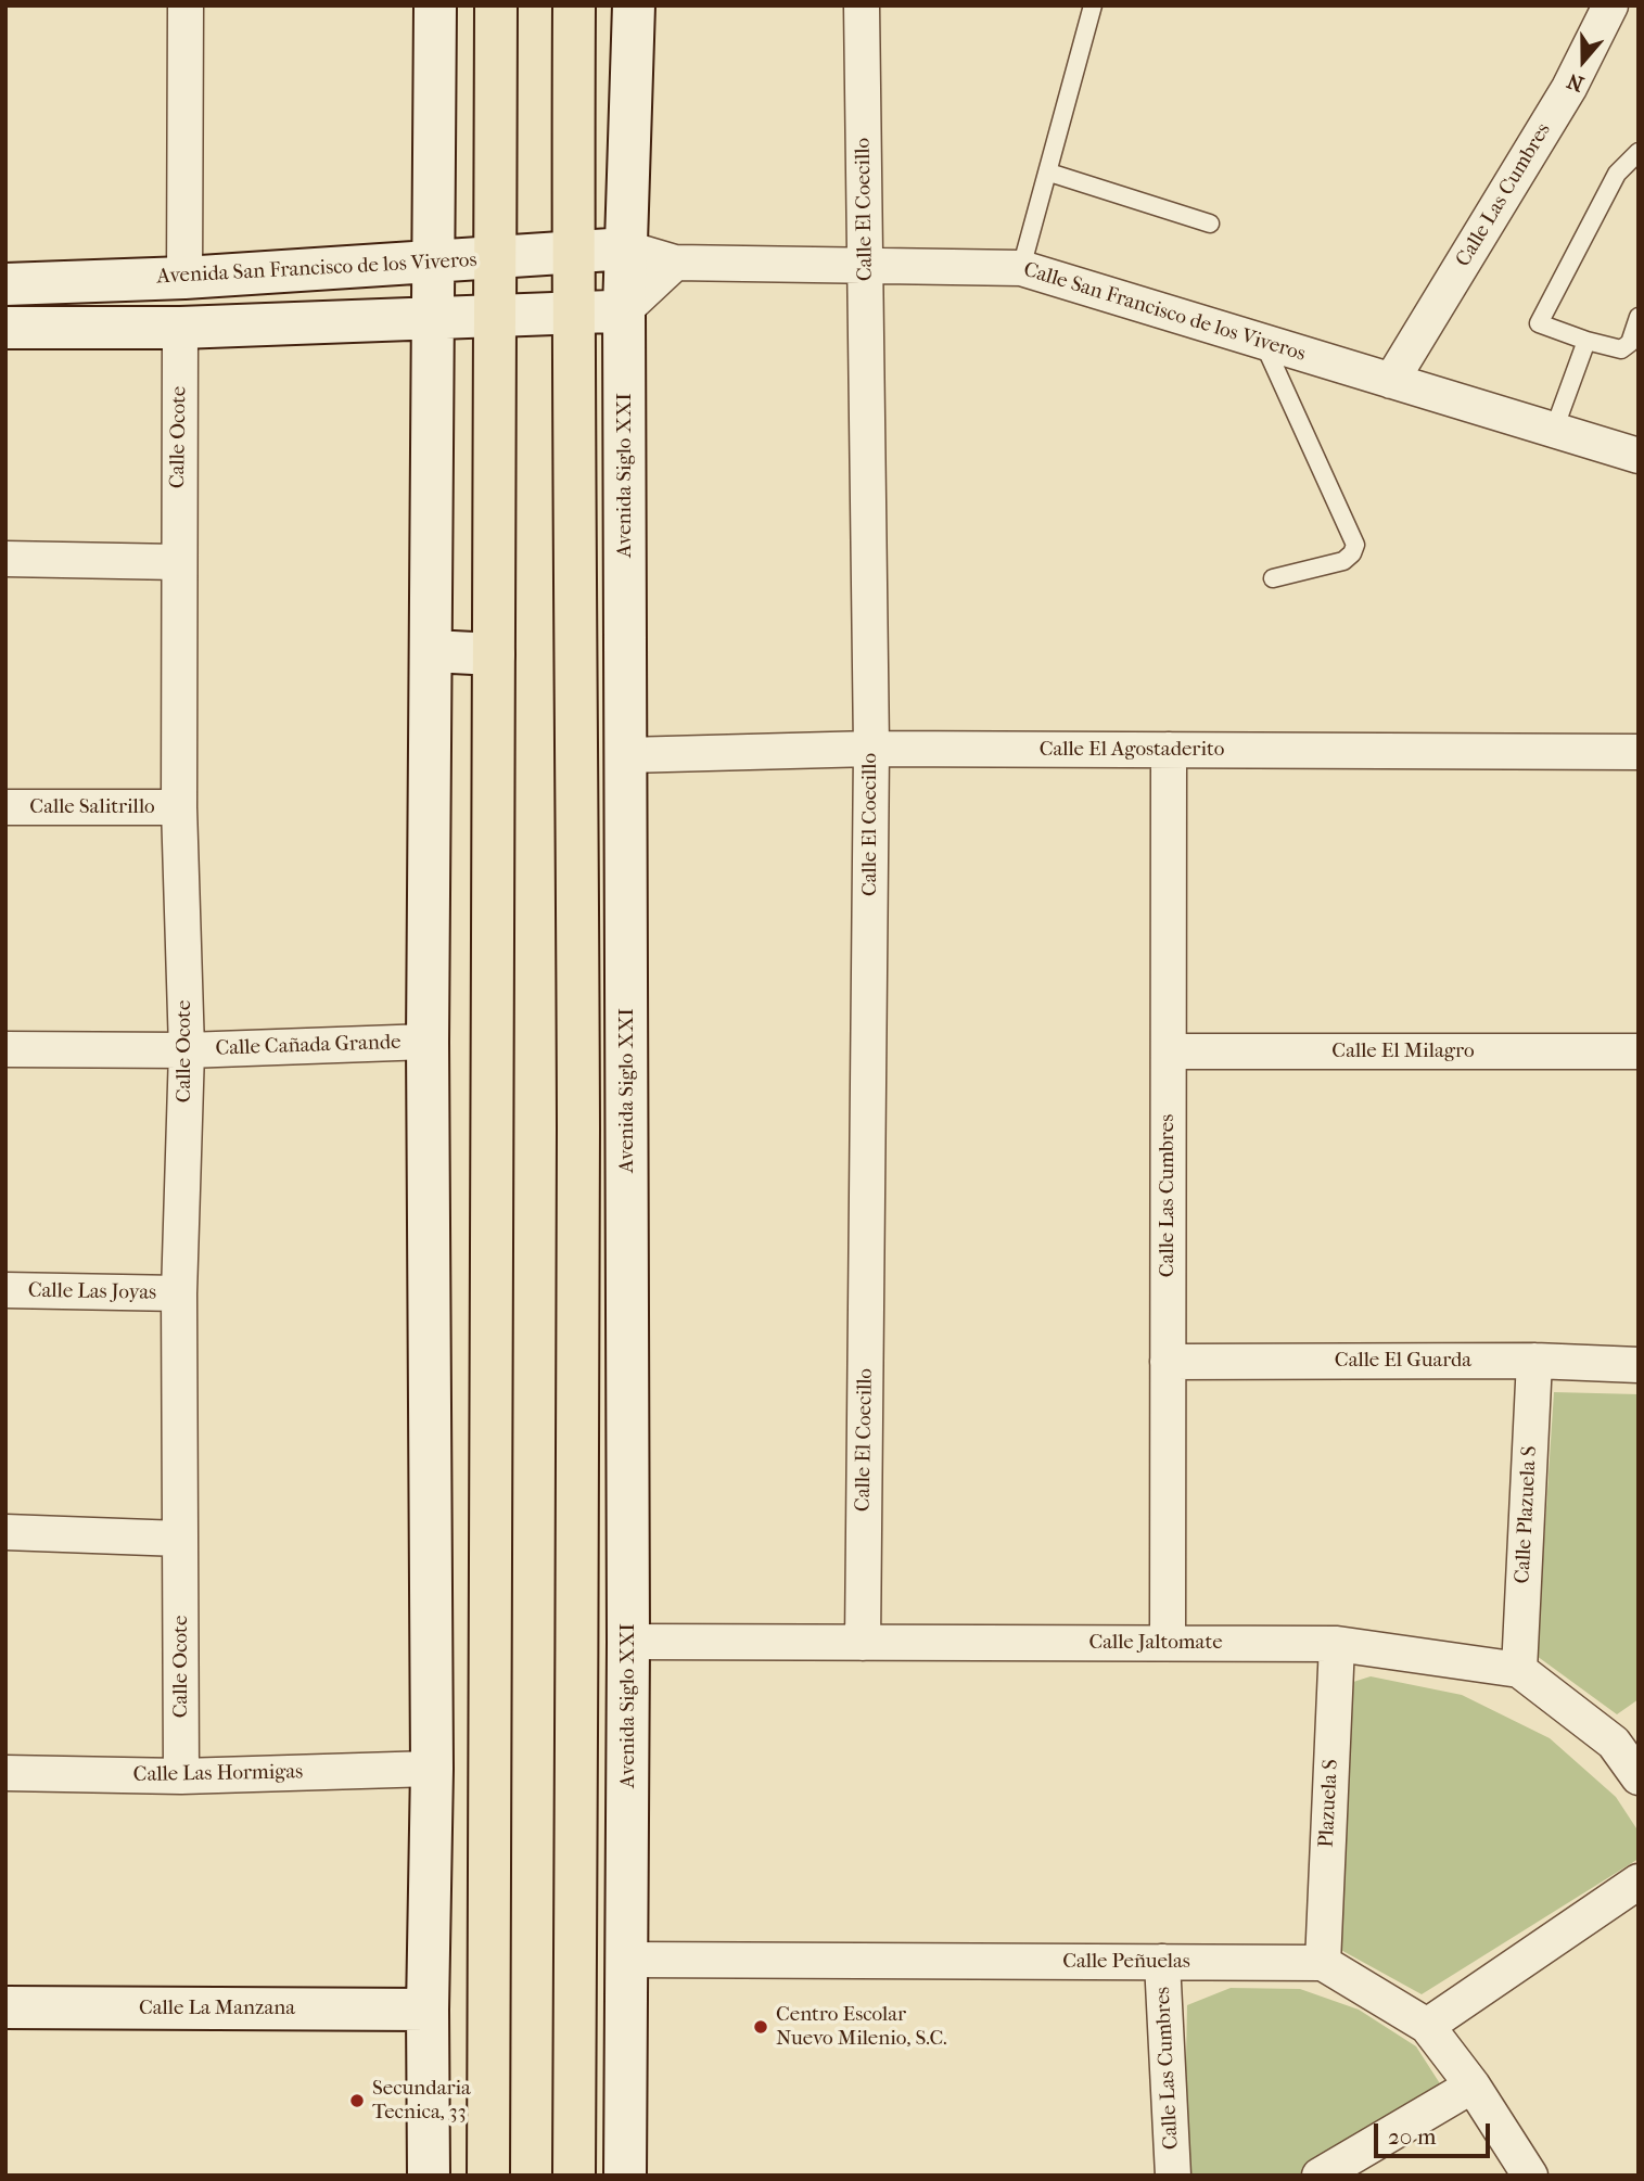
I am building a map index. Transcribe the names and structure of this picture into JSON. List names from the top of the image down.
{
  "streets": {
    "street": [
      "Calle Las Cumbres",
      "Calle El Coecillo",
      "Avenida San Francisco de los Viveros",
      "Calle San Francisco de los Viveros",
      "Calle Ocote",
      "Avenida Siglo XXI",
      "Calle El Agostaderito",
      "Calle Salitrillo",
      "Calle Cañada Grande",
      "Calle El Milagro",
      "Calle Las Joyas",
      "Calle El Guarda",
      "Calle Plazuela S",
      "Calle Jaltomate",
      "Calle Las Hormigas",
      "Plazuela S",
      "Calle Peñuelas",
      "Calle La Manzana"
    ]
  },
  "crossings": [
    ["Calle Las Cumbres", "Calle San Francisco de los Viveros"],
    ["Calle Las Cumbres", "Calle El Agostaderito"],
    ["Calle Las Cumbres", "Calle El Milagro"],
    ["Calle Las Cumbres", "Calle El Guarda"],
    ["Calle Las Cumbres", "Calle Jaltomate"],
    ["Calle Las Cumbres", "Calle Peñuelas"],
    ["Calle El Coecillo", "Calle San Francisco de los Viveros"],
    ["Calle El Coecillo", "Calle El Agostaderito"],
    ["Calle El Coecillo", "Calle Jaltomate"],
    ["Avenida San Francisco de los Viveros", "Calle San Francisco de los Viveros"],
    ["Avenida San Francisco de los Viveros", "Avenida Siglo XXI"],
    ["Calle San Francisco de los Viveros", "Avenida Siglo XXI"],
    ["Calle Ocote", "Calle Salitrillo"],
    ["Calle Ocote", "Calle Cañada Grande"],
    ["Calle Ocote", "Calle Las Joyas"],
    ["Calle Ocote", "Calle Las Hormigas"],
    ["Avenida Siglo XXI", "Calle El Agostaderito"],
    ["Avenida Siglo XXI", "Calle Jaltomate"],
    ["Avenida Siglo XXI", "Calle Peñuelas"],
    ["Calle El Guarda", "Calle Plazuela S"],
    ["Calle Plazuela S", "Calle Jaltomate"],
    ["Calle Jaltomate", "Plazuela S"],
    ["Plazuela S", "Calle Peñuelas"]
  ],
  "places": ["Centro Escolar Nuevo Milenio, S.C.", "Secundaria Tecnica, 33"],
  "scale_bar": "20 m",
  "north": "bottom"
}
